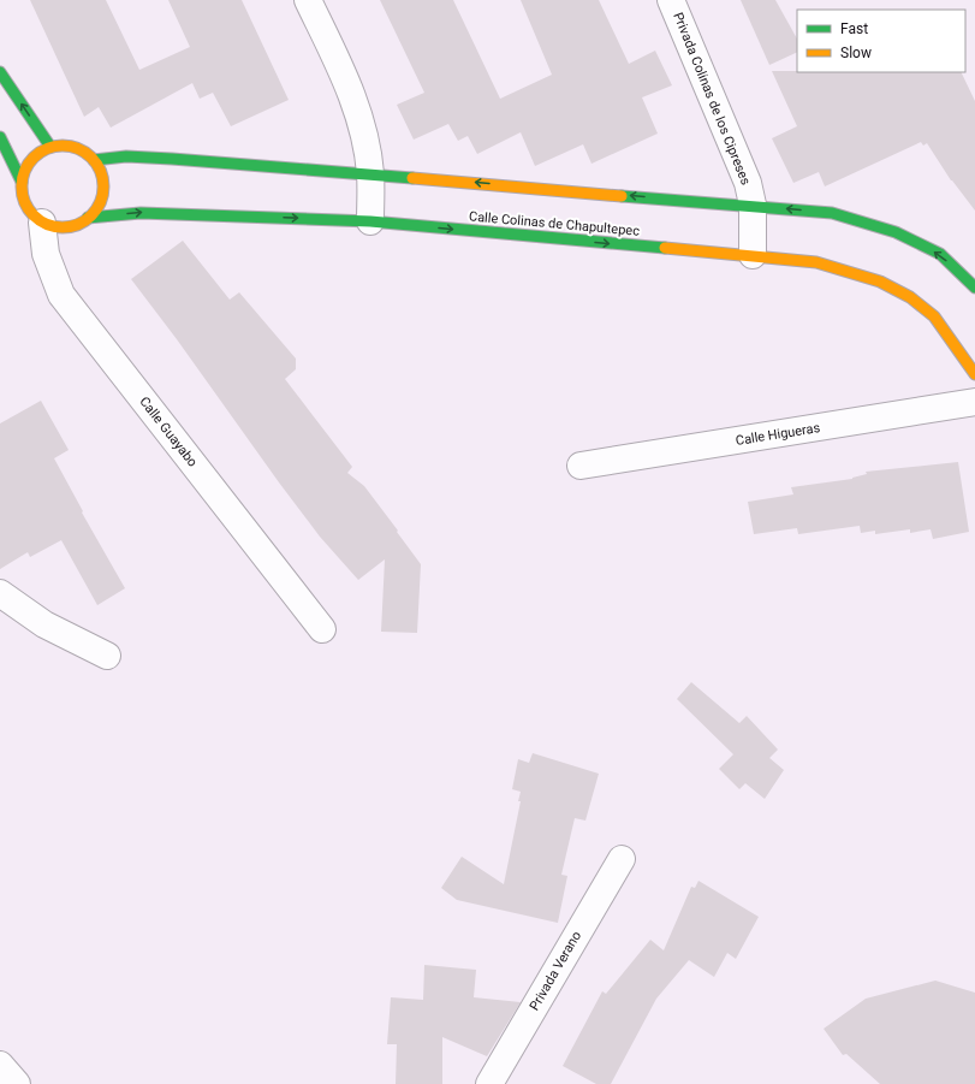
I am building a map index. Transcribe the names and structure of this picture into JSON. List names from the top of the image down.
{
  "streets": {
    "street": [
      "Privada Colinas de los Cipreses",
      "Calle Colinas de Chapultepec",
      "Calle Guayabo",
      "Calle Higueras",
      "Privada Verano"
    ]
  },
  "crossings": [
    ["Privada Colinas de los Cipreses", "Calle Colinas de Chapultepec"],
    ["Calle Colinas de Chapultepec", "Calle Guayabo"]
  ],
  "legend": ["Fast", "Slow"]
}
